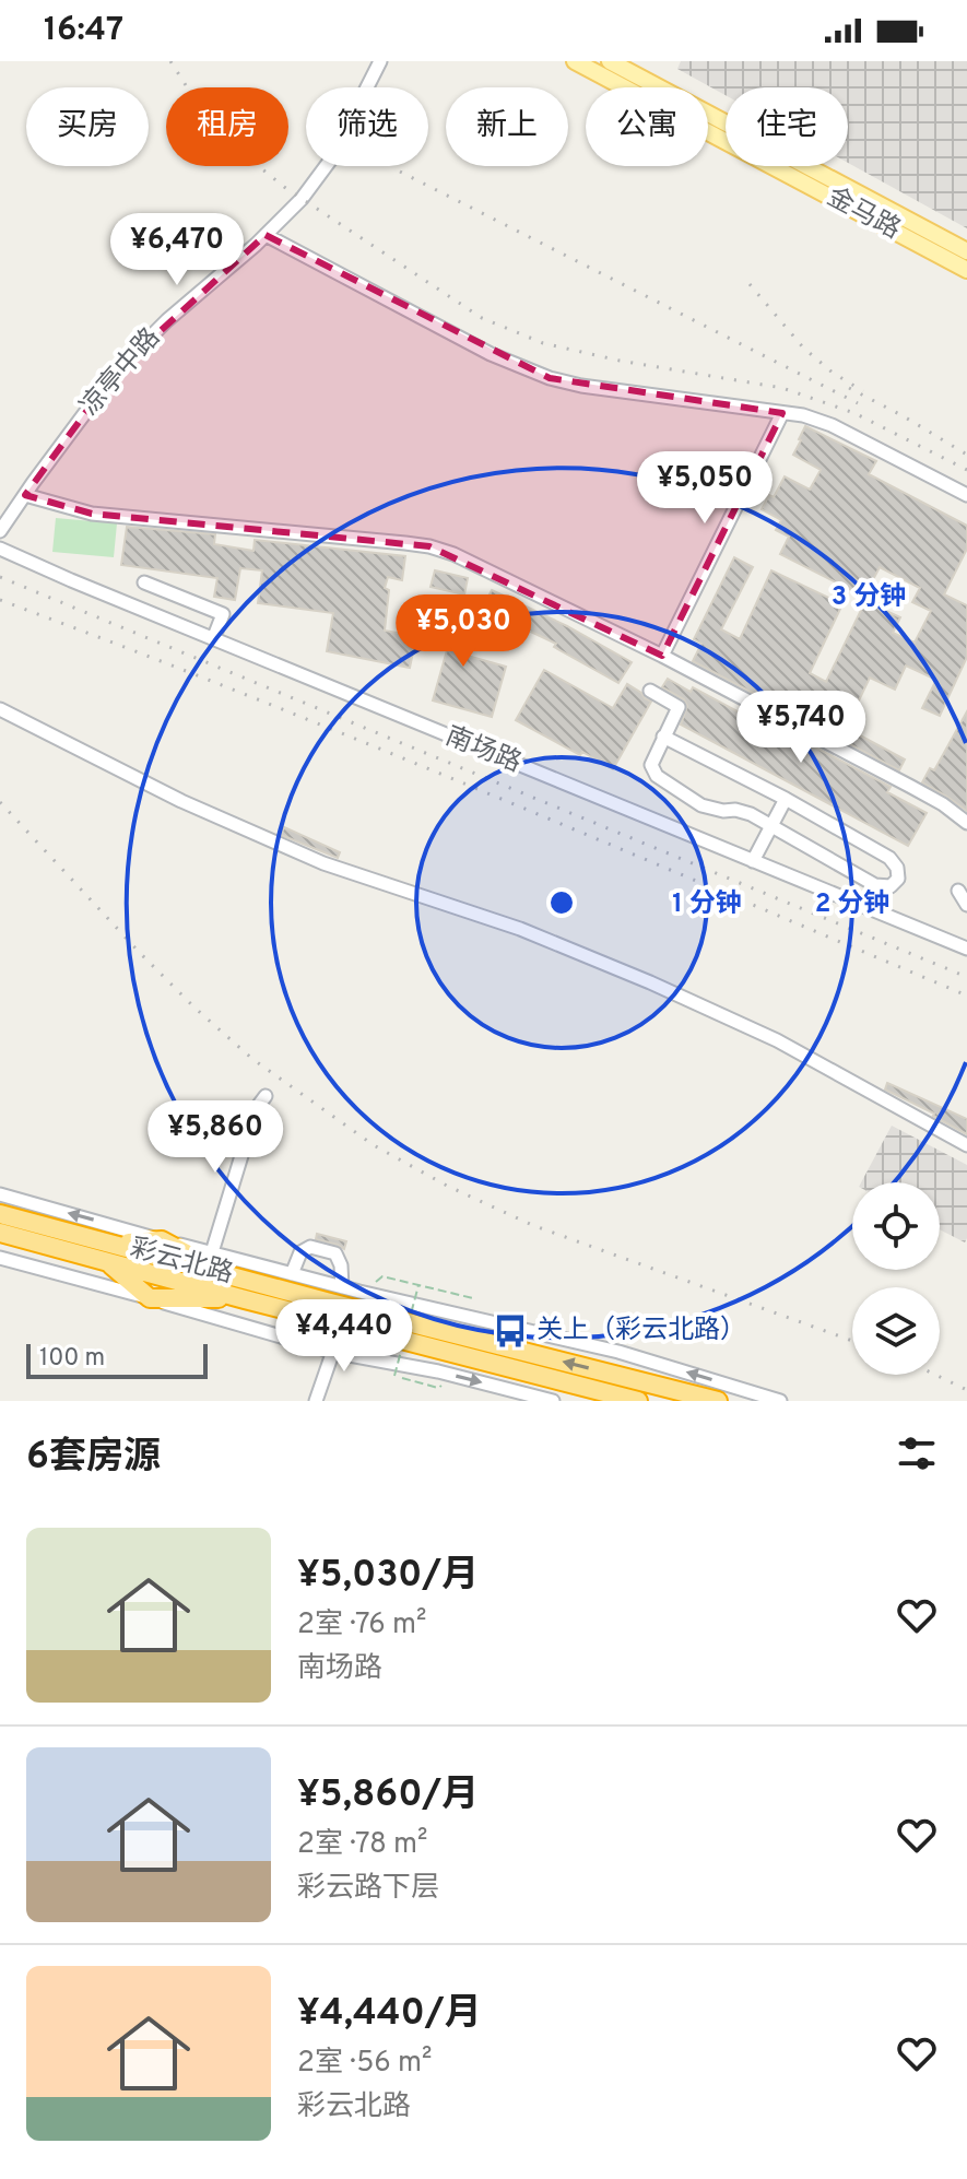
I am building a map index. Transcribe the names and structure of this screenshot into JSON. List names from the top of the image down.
{
  "streets": {
    "highway": ["彩云北路"],
    "main road": ["金马路"],
    "street": ["凉亭中路", "南场路"]
  },
  "places": {
    "bus stop": ["关上（彩云北路）"]
  },
  "scale_bar": "100 m",
  "page": {
    "status": "16:47",
    "chip": [
      "买房",
      "租房",
      "筛选",
      "新上",
      "公寓",
      "住宅"
    ],
    "price": [
      "¥6,470",
      "¥5,050",
      "¥5,030",
      "¥5,740",
      "¥5,860",
      "¥4,440"
    ],
    "scale": "100 m",
    "heading": "6套房源",
    "list": [
      {
        "name": "¥5,030/月",
        "note": "2室 · 76 m² · 南场路"
      },
      {
        "name": "¥5,860/月",
        "note": "2室 · 78 m² · 彩云路下层"
      },
      {
        "name": "¥4,440/月",
        "note": "2室 · 56 m² · 彩云北路"
      }
    ]
  },
  "rings": ["3 分钟", "1 分钟", "2 分钟"]
}
